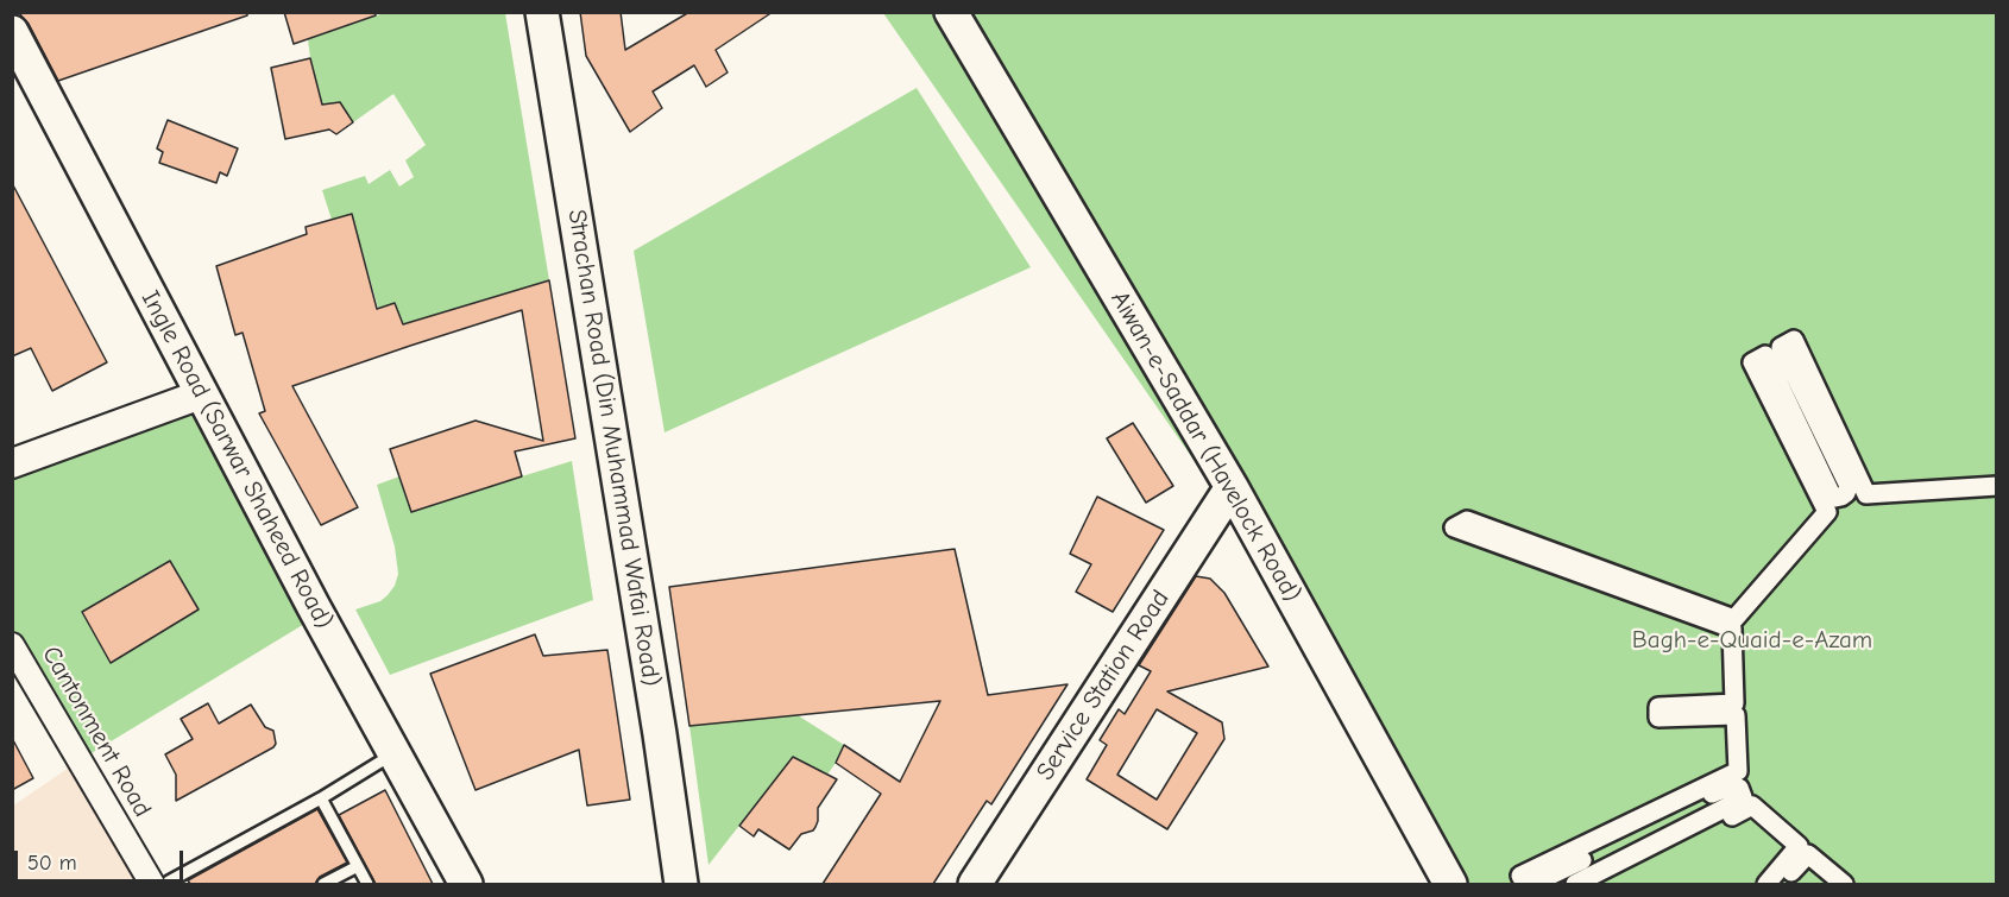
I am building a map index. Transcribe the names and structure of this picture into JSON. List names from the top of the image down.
{
  "streets": {
    "main road": [
      "Aiwan-e-Saddar (Havelock Road)",
      "Strachan Road (Din Muhammad Wafai Road)",
      "Ingle Road (Sarwar Shaheed Road)",
      "Service Station Road"
    ],
    "street": ["Cantonment Road"]
  },
  "crossings": [
    ["Aiwan-e-Saddar (Havelock Road)", "Service Station Road"]
  ],
  "parks": ["Bagh-e-Quaid-e-Azam"],
  "scale_bar": "50 m"
}
